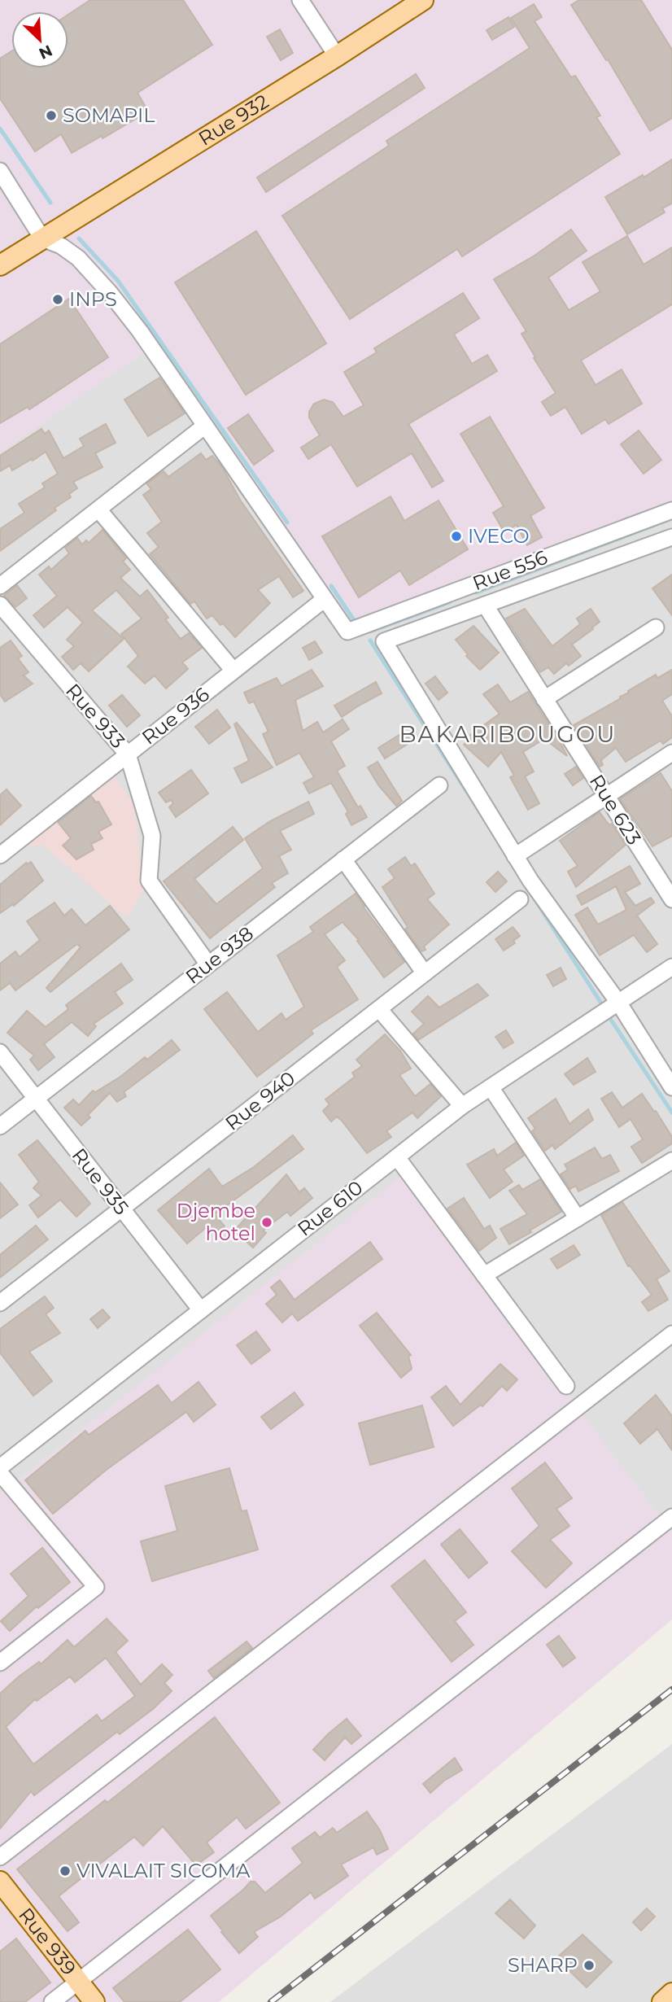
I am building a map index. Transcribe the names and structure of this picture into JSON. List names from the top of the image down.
{
  "streets": {
    "main road": ["Rue 932", "Rue 939"],
    "street": [
      "Rue 556",
      "Rue 933",
      "Rue 936",
      "Rue 623",
      "Rue 938",
      "Rue 940",
      "Rue 935",
      "Rue 610"
    ]
  },
  "crossings": [
    ["Rue 556", "Rue 936"],
    ["Rue 933", "Rue 936"],
    ["Rue 933", "Rue 938"],
    ["Rue 938", "Rue 935"],
    ["Rue 940", "Rue 935"],
    ["Rue 935", "Rue 610"]
  ],
  "districts": ["BAKARIBOUGOU"],
  "places": [
    "SOMAPIL",
    "INPS",
    "IVECO",
    "Djembe hotel",
    "VIVALAIT SICOMA",
    "SHARP"
  ],
  "north": "bottom right"
}
